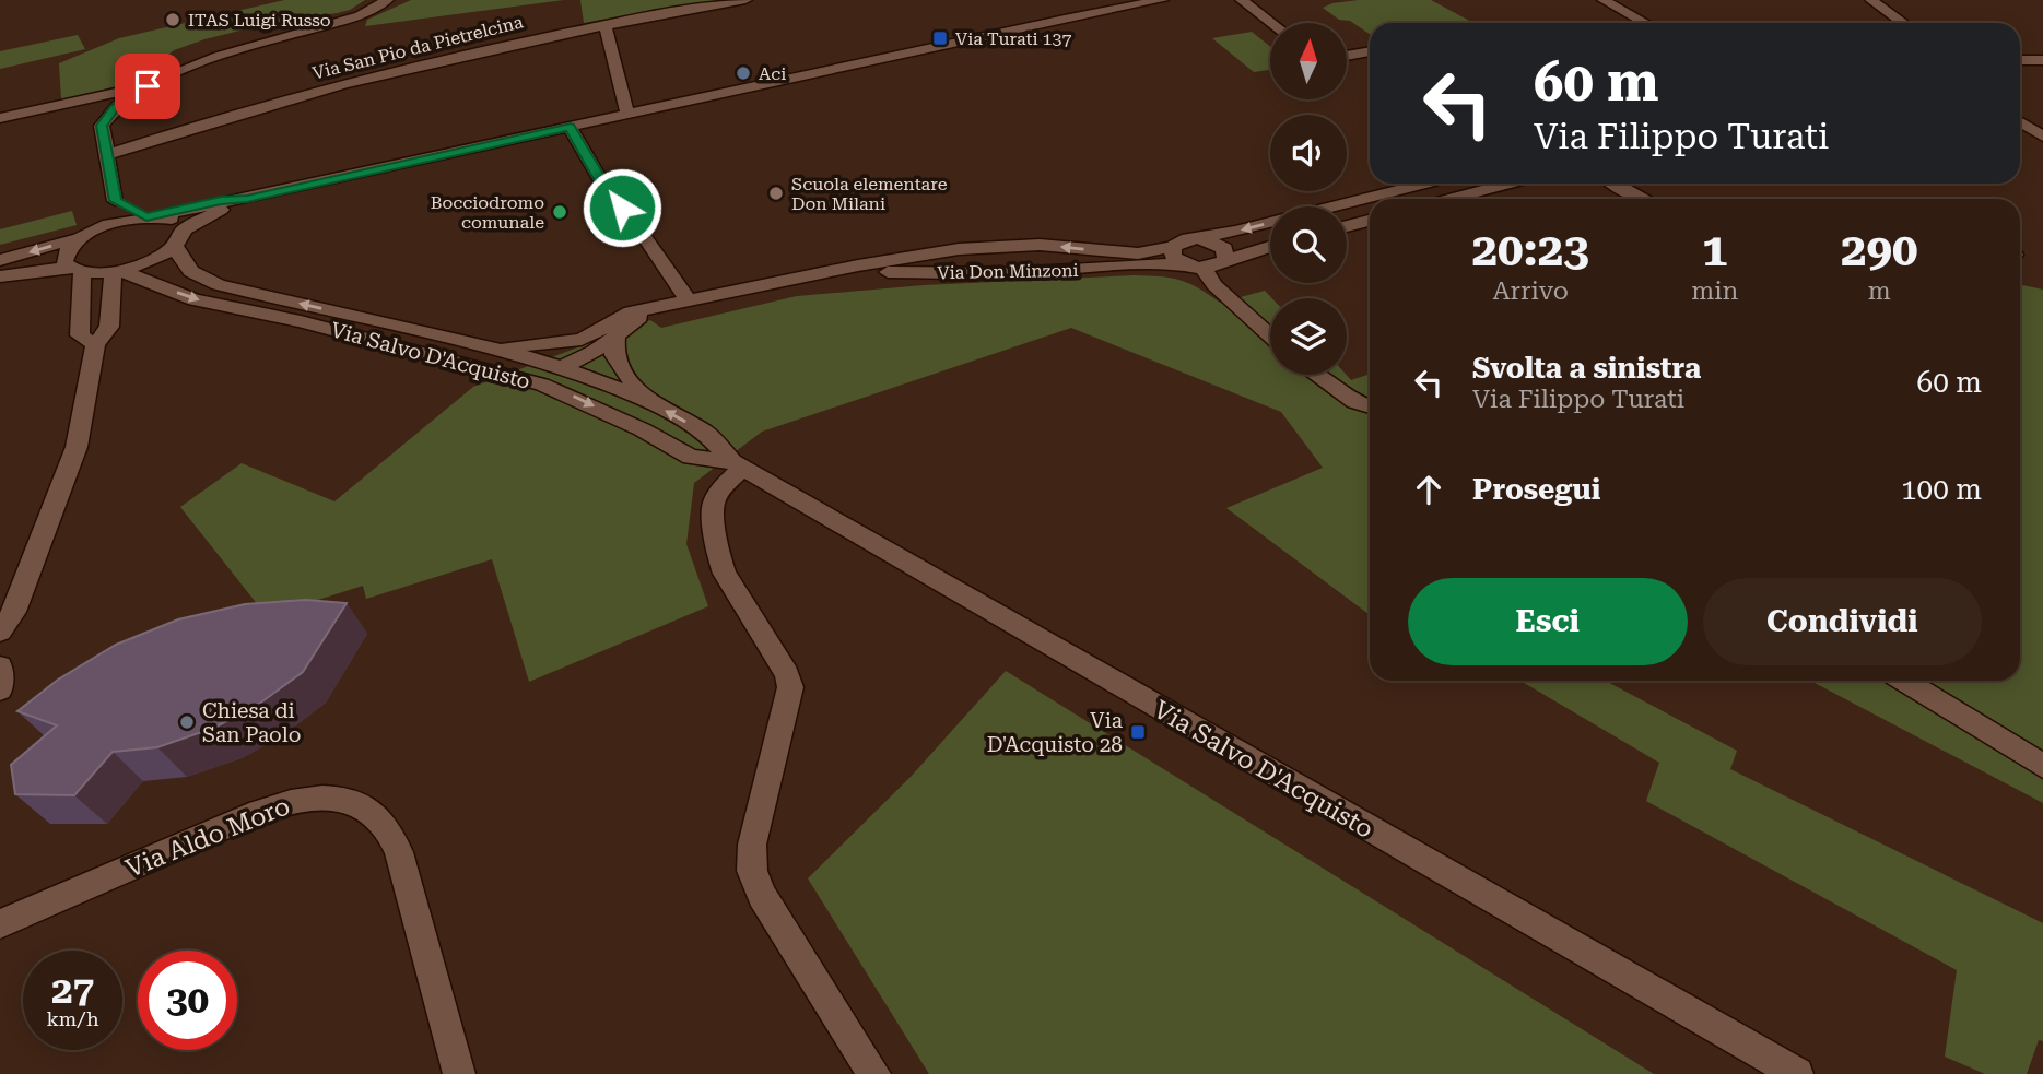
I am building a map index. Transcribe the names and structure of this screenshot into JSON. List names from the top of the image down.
{
  "streets": {
    "street": [
      "Via San Pio da Pietrelcina",
      "Via Don Minzoni",
      "Via Salvo D'Acquisto",
      "Via Aldo Moro"
    ]
  },
  "places": {
    "other": [
      "ITAS Luigi Russo",
      "Aci",
      "Scuola elementare Don Milani",
      "Bocciodromo comunale",
      "Chiesa di San Paolo"
    ],
    "transit": ["Via Turati 137", "Via D'Acquisto 28"]
  },
  "north": "top",
  "page": {
    "turn": ["60 m", "Via Filippo Turati"],
    "eta": [
      "20:23",
      "Arrivo",
      "1",
      "min",
      "290",
      "m"
    ],
    "list": [
      {
        "name": "Svolta a sinistra",
        "note": "Via Filippo Turati",
        "value": "60 m"
      },
      {
        "name": "Prosegui",
        "value": "100 m"
      }
    ],
    "buttons": ["Esci", "Condividi"],
    "speed": "27 km/h",
    "limit": "30"
  }
}
